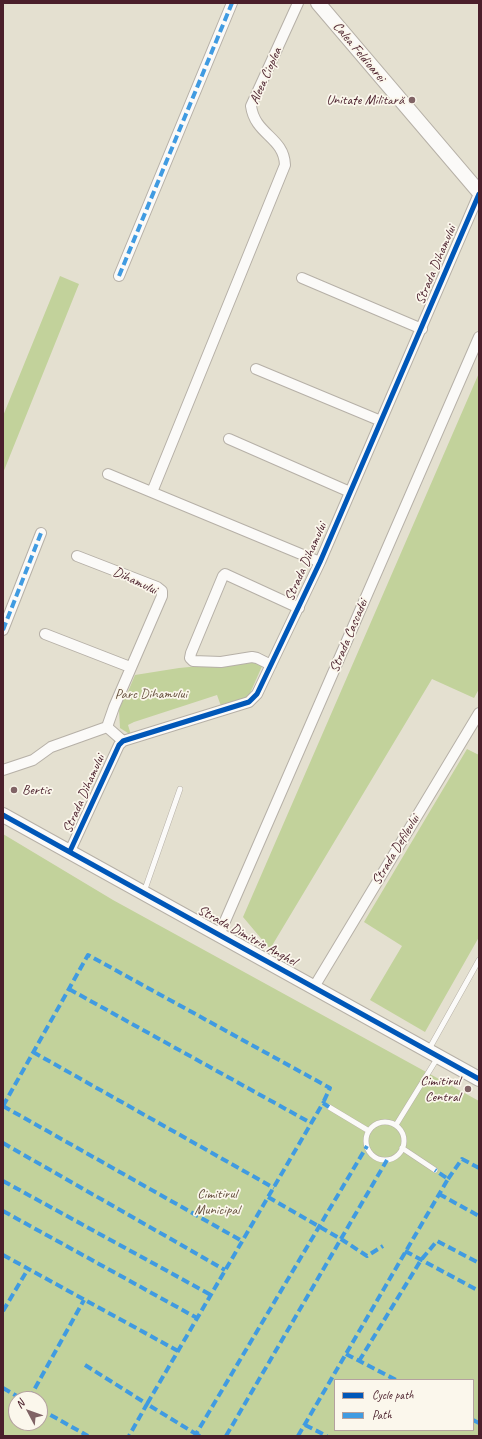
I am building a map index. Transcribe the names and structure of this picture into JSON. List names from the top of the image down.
{
  "streets": {
    "street": [
      "Calea Feldioarei",
      "Aleea Cioplea",
      "Strada Dihamului",
      "Dihamului",
      "Strada Cascadei",
      "Strada Defileului",
      "Strada Dimitrie Anghel"
    ]
  },
  "crossings": [
    ["Calea Feldioarei", "Strada Dihamului"],
    ["Strada Dihamului", "Strada Dimitrie Anghel"],
    ["Strada Cascadei", "Strada Dimitrie Anghel"],
    ["Strada Defileului", "Strada Dimitrie Anghel"]
  ],
  "parks": ["Parc Dihamului", "Cimitirul Municipal"],
  "places": ["Unitate Militară", "Bertis", "Cimitirul Central"],
  "legend": ["Cycle path", "Path"],
  "north": "top left"
}
